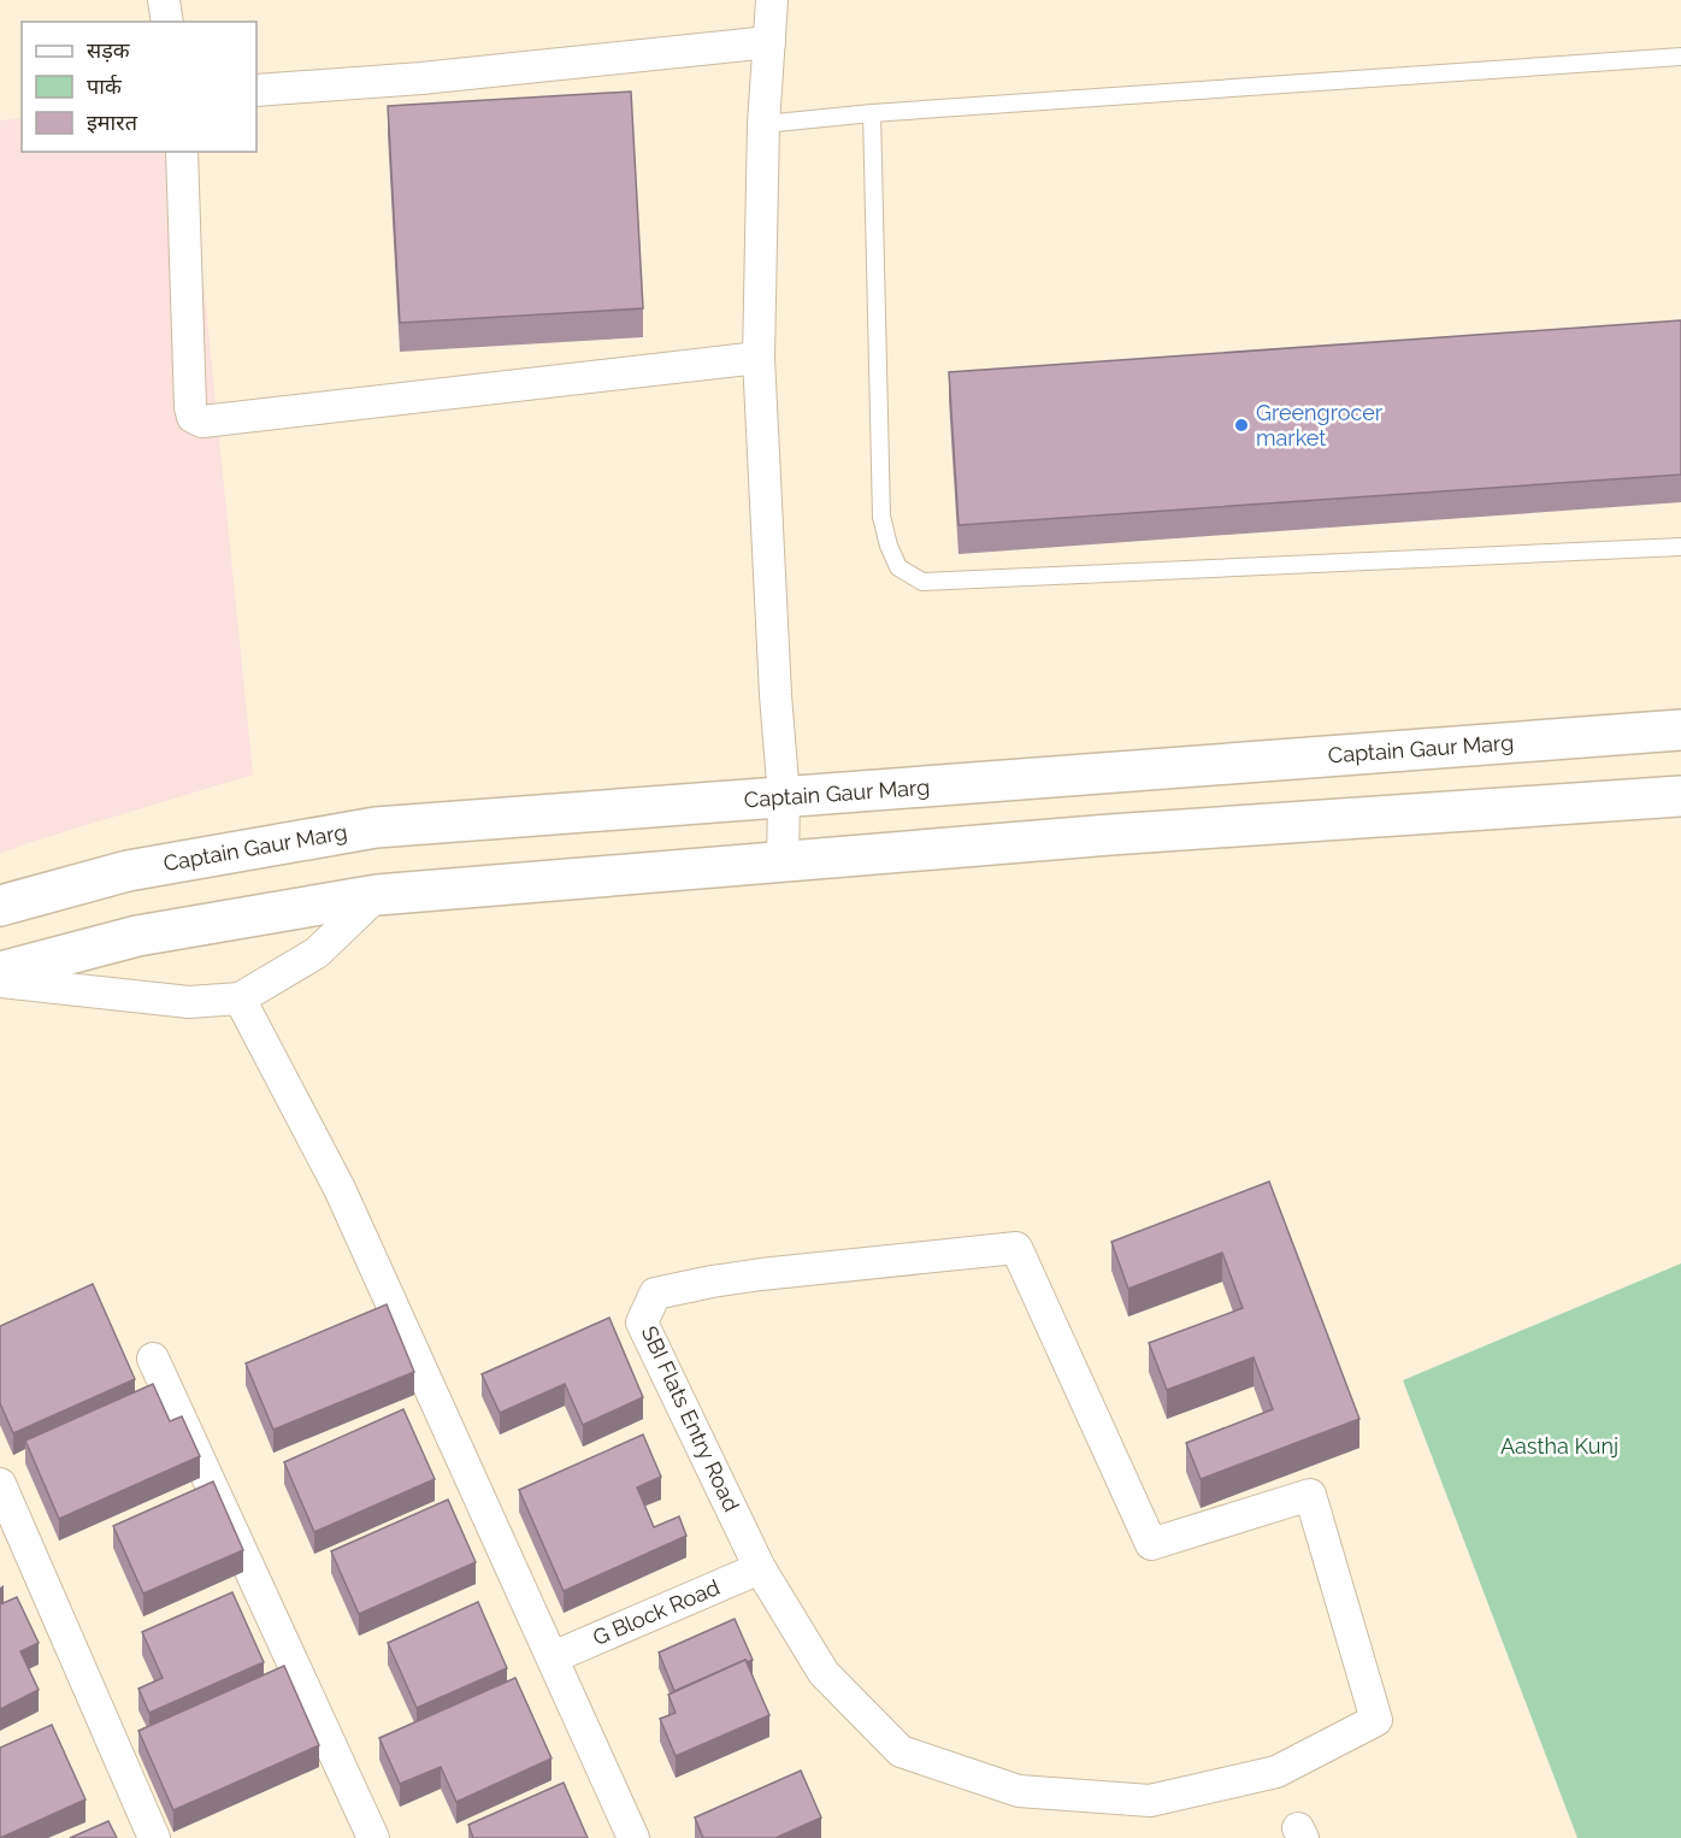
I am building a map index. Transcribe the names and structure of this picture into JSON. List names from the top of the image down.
{
  "streets": {
    "main road": ["Captain Gaur Marg"],
    "street": ["SBI Flats Entry Road", "G Block Road"]
  },
  "crossings": [
    ["SBI Flats Entry Road", "G Block Road"]
  ],
  "parks": ["Aastha Kunj"],
  "places": ["Greengrocer market"],
  "legend": ["सड़क", "पार्क", "इमारत"]
}
